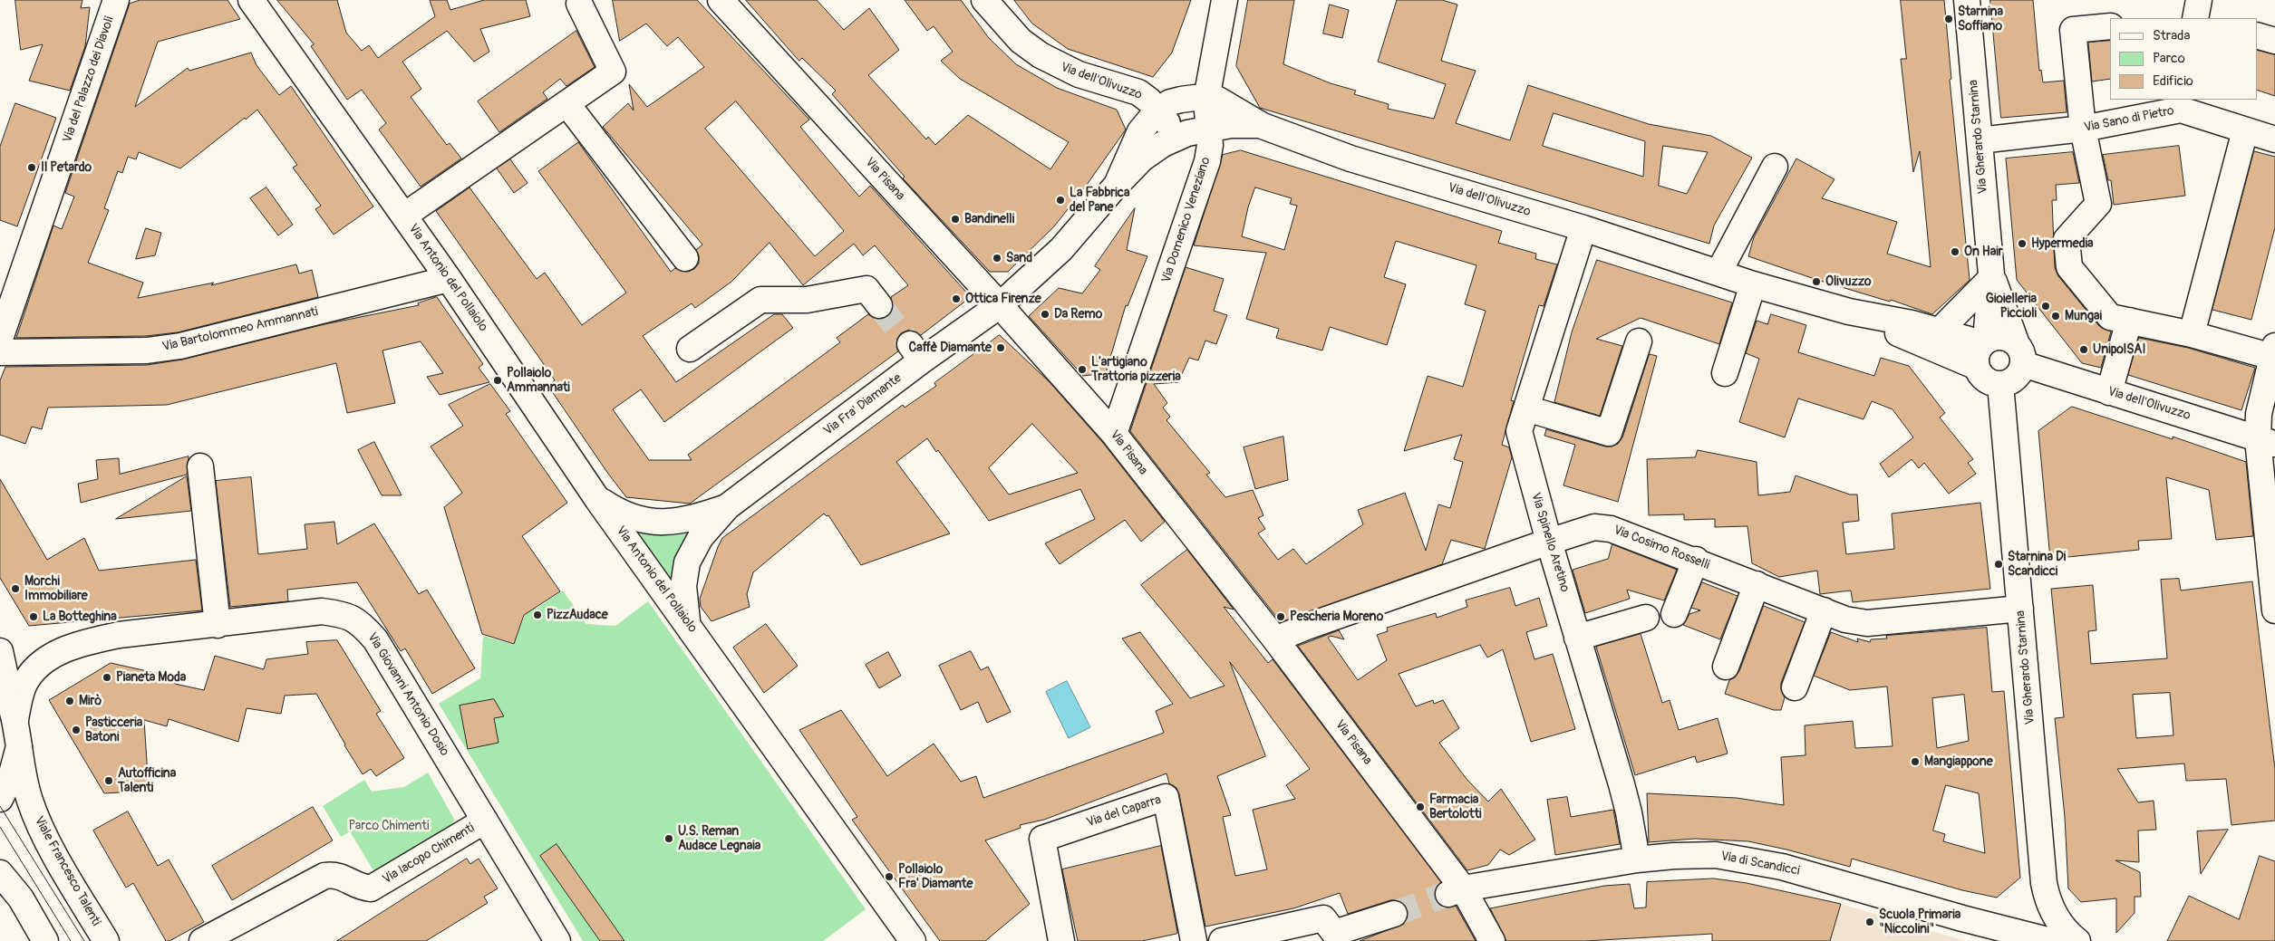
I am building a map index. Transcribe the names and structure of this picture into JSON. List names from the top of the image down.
{
  "streets": {
    "street": [
      "Via del Palazzo dei Diavoli",
      "Via dell'Olivuzzo",
      "Via Sano di Pietro",
      "Via Gherardo Starnina",
      "Via Pisana",
      "Via Domenico Veneziano",
      "Via Antonio del Pollaiolo",
      "Via Bartolommeo Ammannati",
      "Via Fra' Diamante",
      "Via Spinello Aretino",
      "Via Cosimo Rosselli",
      "Via Giovanni Antonio Dosio",
      "Via del Caparra",
      "Via Iacopo Chimenti",
      "Via di Scandicci",
      "Viale Francesco Talenti"
    ]
  },
  "crossings": [
    ["Via dell'Olivuzzo", "Via Gherardo Starnina"],
    ["Via dell'Olivuzzo", "Via Domenico Veneziano"],
    ["Via dell'Olivuzzo", "Via Spinello Aretino"],
    ["Via Sano di Pietro", "Via Gherardo Starnina"],
    ["Via Gherardo Starnina", "Via Cosimo Rosselli"],
    ["Via Pisana", "Via Domenico Veneziano"],
    ["Via Pisana", "Via Fra' Diamante"],
    ["Via Pisana", "Via Cosimo Rosselli"],
    ["Via Pisana", "Via di Scandicci"],
    ["Via Antonio del Pollaiolo", "Via Bartolommeo Ammannati"],
    ["Via Antonio del Pollaiolo", "Via Fra' Diamante"],
    ["Via Spinello Aretino", "Via Cosimo Rosselli"],
    ["Via Spinello Aretino", "Via di Scandicci"],
    ["Via Giovanni Antonio Dosio", "Via Iacopo Chimenti"],
    ["Via Giovanni Antonio Dosio", "Viale Francesco Talenti"]
  ],
  "parks": ["Parco Chimenti"],
  "places": [
    "Starnina Soffiano",
    "Il Petardo",
    "La Fabbrica del Pane",
    "Bandinelli",
    "Hypermedia",
    "On Hair",
    "Sand",
    "Olivuzzo",
    "Ottica Firenze",
    "Gioielleria Piccioli",
    "Da Remo",
    "Mungai",
    "Caffè Diamante",
    "UnipolSAI",
    "L'artigiano Trattoria pizzeria",
    "Pollaiolo Ammannati",
    "Starnina Di Scandicci",
    "Morchi Immobiliare",
    "PizzAudace",
    "La Botteghina",
    "Pescheria Moreno",
    "Pianeta Moda",
    "Mirò",
    "Pasticceria Batoni",
    "Mangiappone",
    "Autofficina Talenti",
    "Farmacia Bertolotti",
    "U.S. Reman Audace Legnaia",
    "Pollaiolo Fra' Diamante",
    "Scuola Primaria \"Niccolini\""
  ],
  "legend": ["Strada", "Parco", "Edificio"]
}
